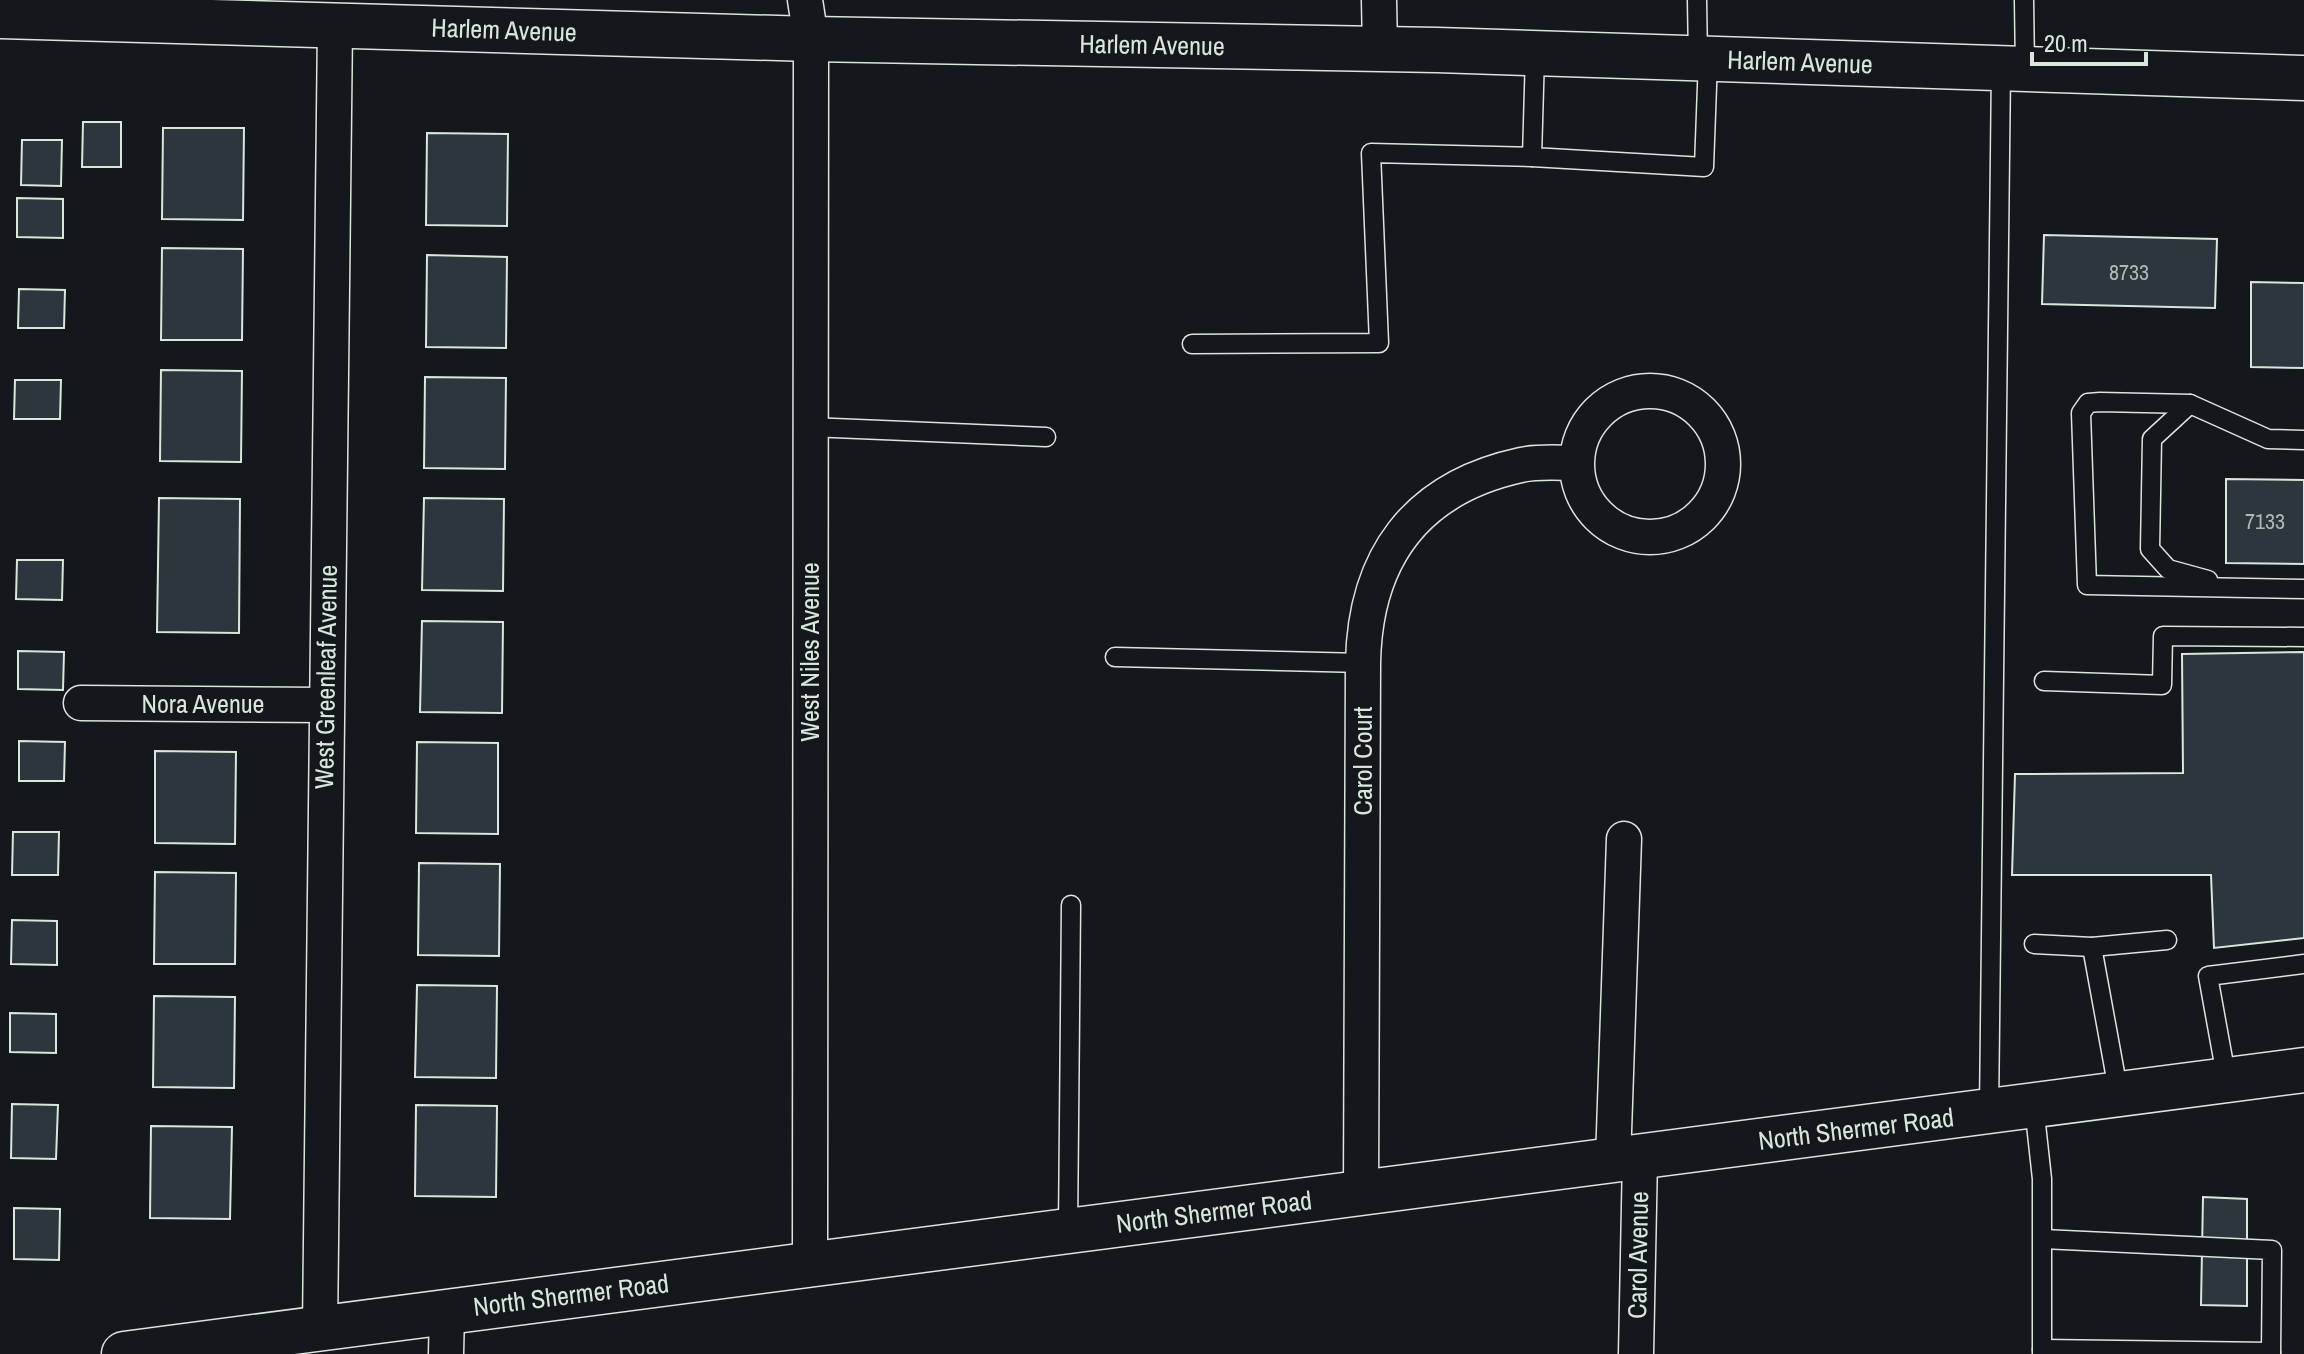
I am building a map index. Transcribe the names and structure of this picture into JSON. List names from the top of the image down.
{
  "streets": {
    "main road": ["Harlem Avenue", "North Shermer Road"],
    "street": [
      "West Niles Avenue",
      "West Greenleaf Avenue",
      "Nora Avenue",
      "Carol Court",
      "Carol Avenue"
    ]
  },
  "crossings": [
    ["Harlem Avenue", "West Niles Avenue"],
    ["Harlem Avenue", "West Greenleaf Avenue"],
    ["West Niles Avenue", "North Shermer Road"],
    ["West Greenleaf Avenue", "Nora Avenue"],
    ["West Greenleaf Avenue", "North Shermer Road"],
    ["Carol Court", "North Shermer Road"],
    ["North Shermer Road", "Carol Avenue"]
  ],
  "house_numbers": ["8733", "7133"],
  "scale_bar": "20 m"
}
